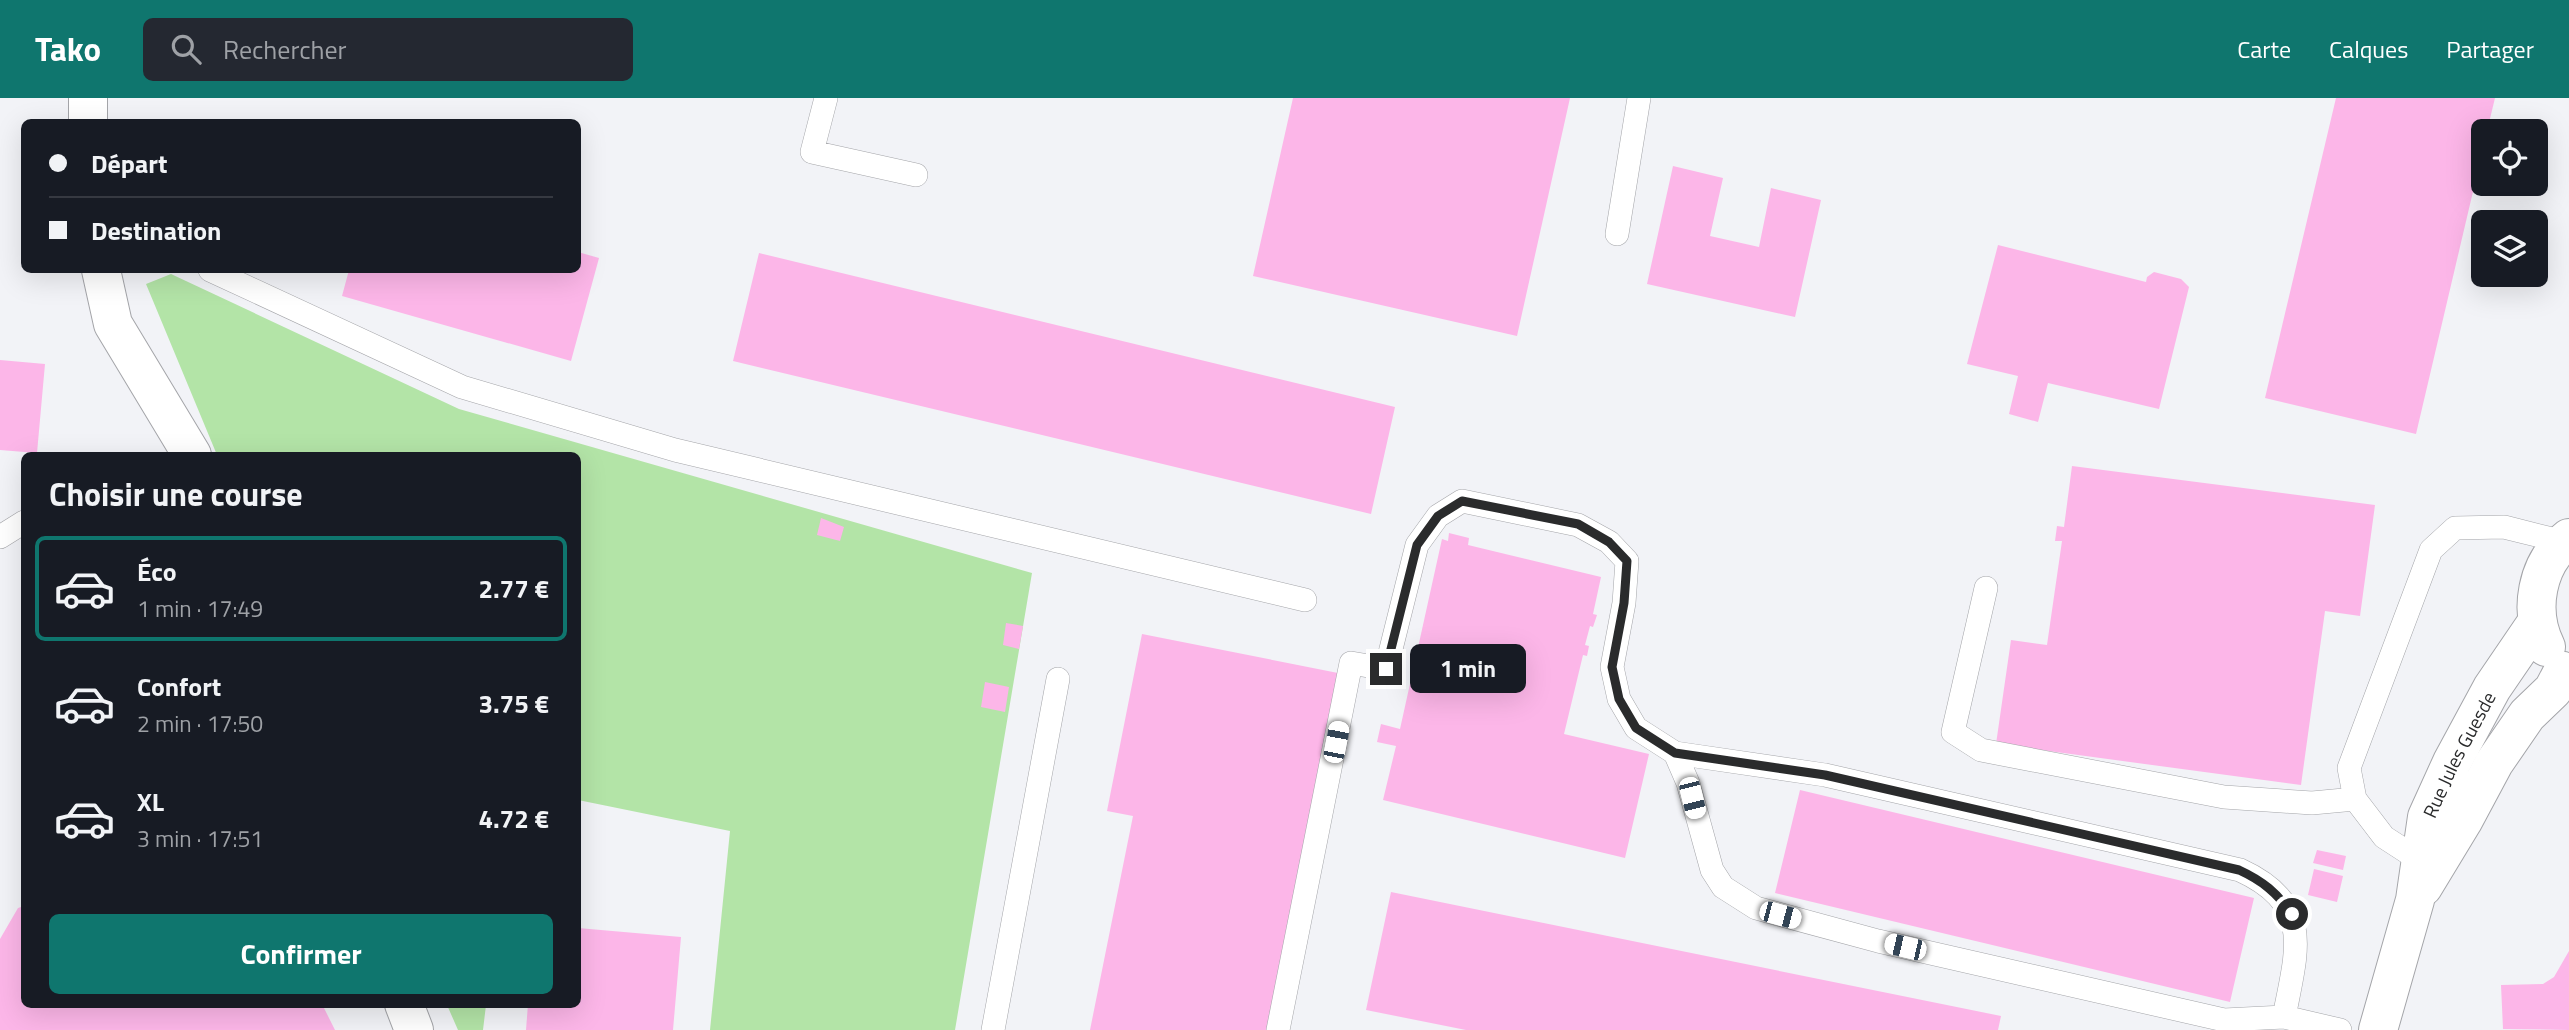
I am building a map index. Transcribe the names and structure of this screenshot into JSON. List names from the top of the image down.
{
  "streets": {
    "street": ["Rue Jules Guesde"]
  },
  "page": {
    "header": "Tako",
    "search": "Rechercher",
    "nav": ["Carte", "Calques", "Partager"],
    "banner": ["Départ", "Destination"],
    "heading": "Choisir une course",
    "list": [
      {
        "name": "Éco",
        "note": "1 min · 17:49",
        "value": "2.77 €"
      },
      {
        "name": "Confort",
        "note": "2 min · 17:50",
        "value": "3.75 €"
      },
      {
        "name": "XL",
        "note": "3 min · 17:51",
        "value": "4.72 €"
      }
    ],
    "bubble": "1 min",
    "buttons": "Confirmer"
  }
}
